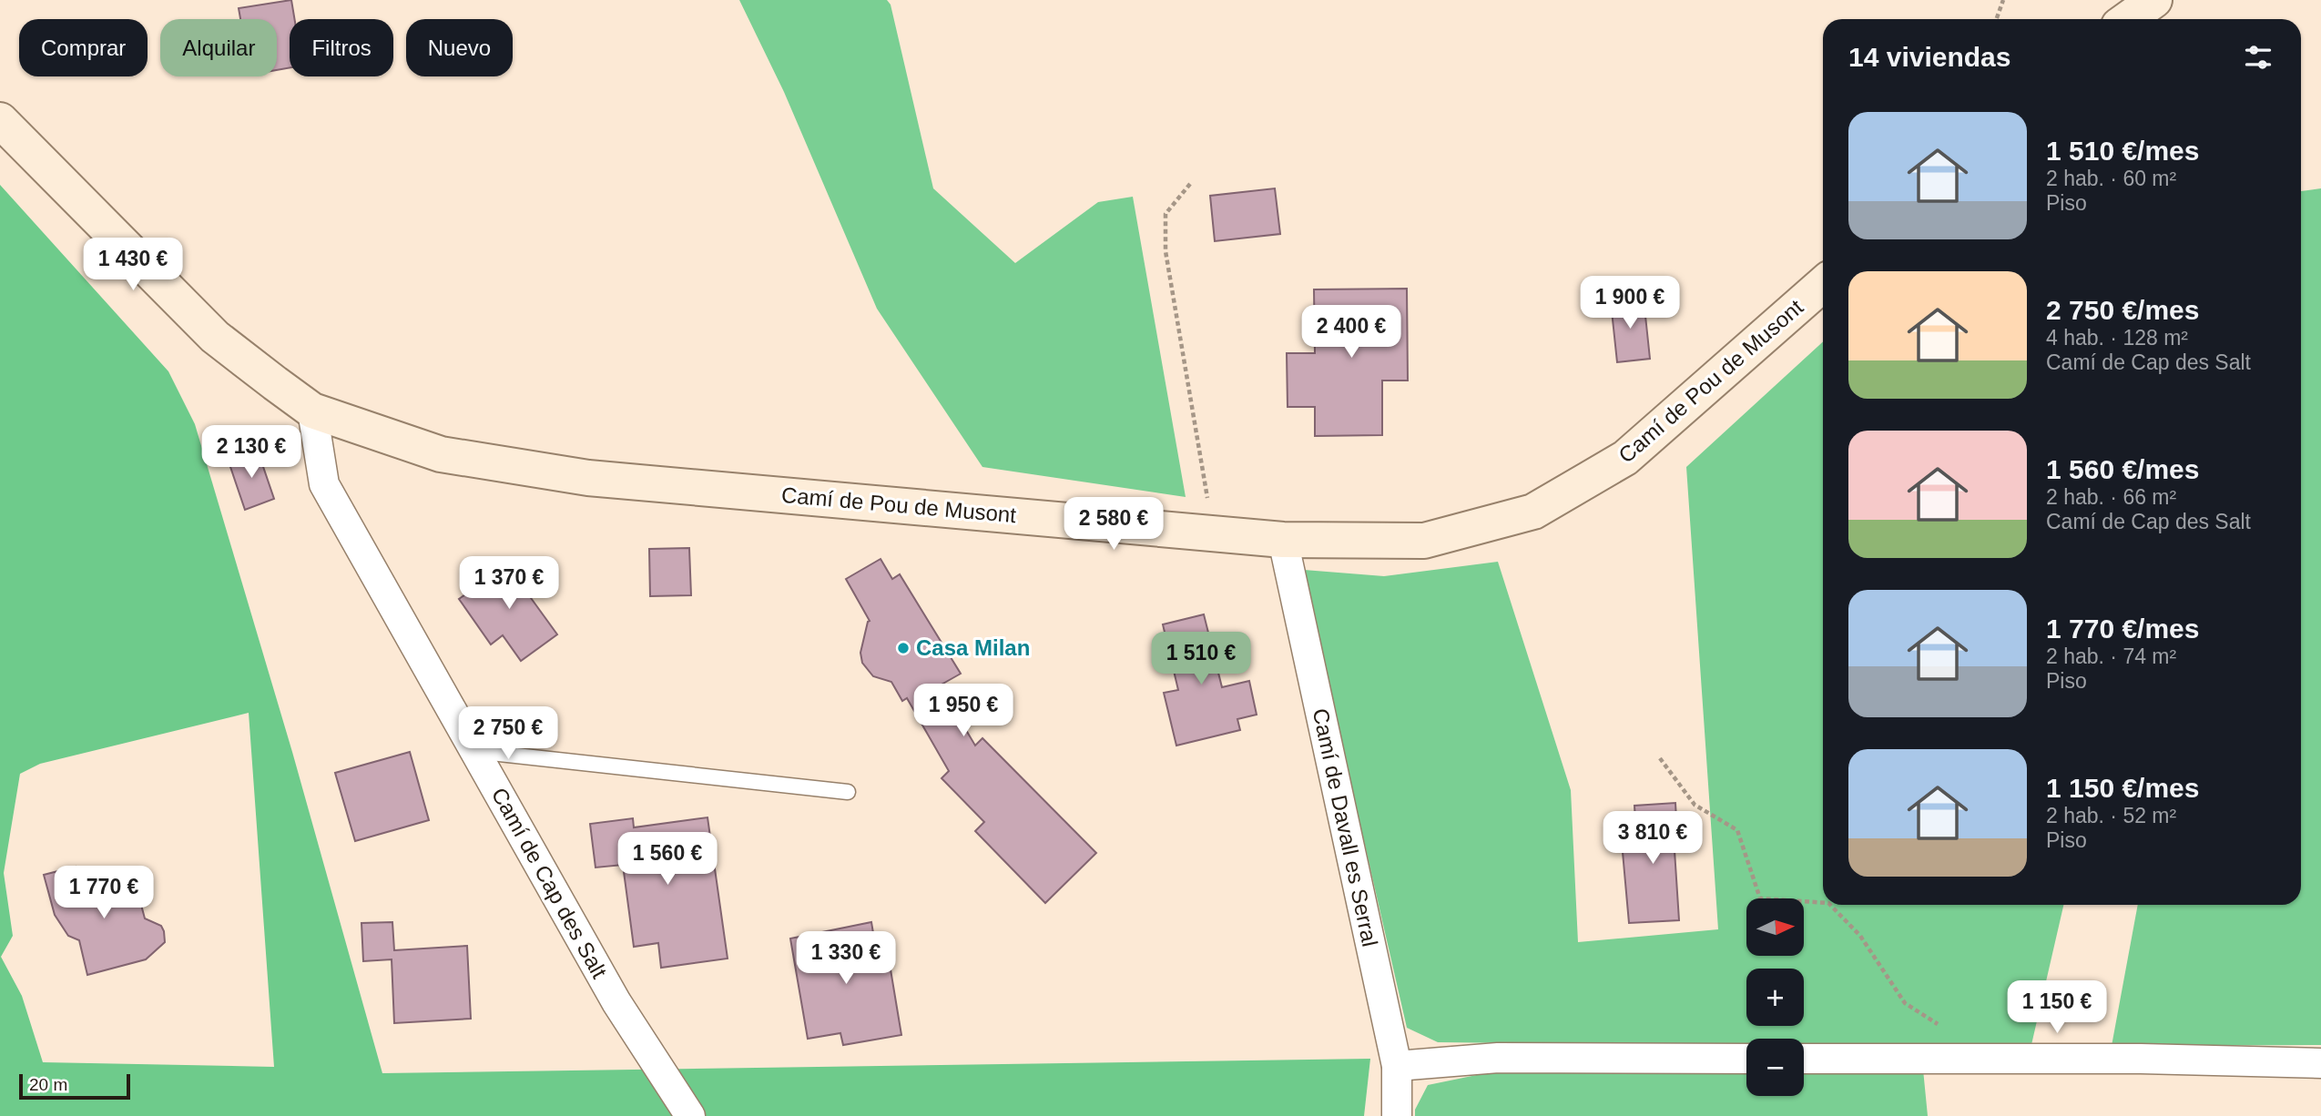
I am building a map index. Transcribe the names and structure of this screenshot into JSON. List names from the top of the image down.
{
  "streets": {
    "street": ["Camí de Pou de Musont", "Camí de Davall es Serral", "Camí de Cap des Salt"]
  },
  "crossings": [
    ["Camí de Pou de Musont", "Camí de Davall es Serral"],
    ["Camí de Pou de Musont", "Camí de Cap des Salt"]
  ],
  "places": ["Casa Milan"],
  "scale_bar": "20 m",
  "north": "right",
  "page": {
    "chip": [
      "Comprar",
      "Alquilar",
      "Filtros",
      "Nuevo"
    ],
    "heading": "14 viviendas",
    "list": [
      {
        "name": "1 510 €/mes",
        "note": "2 hab. · 60 m² · Piso"
      },
      {
        "name": "2 750 €/mes",
        "note": "4 hab. · 128 m² · Camí de Cap des Salt"
      },
      {
        "name": "1 560 €/mes",
        "note": "2 hab. · 66 m² · Camí de Cap des Salt"
      },
      {
        "name": "1 770 €/mes",
        "note": "2 hab. · 74 m² · Piso"
      },
      {
        "name": "1 150 €/mes",
        "note": "2 hab. · 52 m² · Piso"
      }
    ],
    "price": [
      "1 430 €",
      "1 900 €",
      "2 400 €",
      "2 130 €",
      "2 580 €",
      "1 370 €",
      "1 510 €",
      "1 950 €",
      "2 750 €",
      "3 810 €",
      "1 560 €",
      "1 770 €",
      "1 330 €",
      "1 150 €"
    ],
    "map_buttons": ["+", "−"],
    "scale": "20 m"
  }
}
